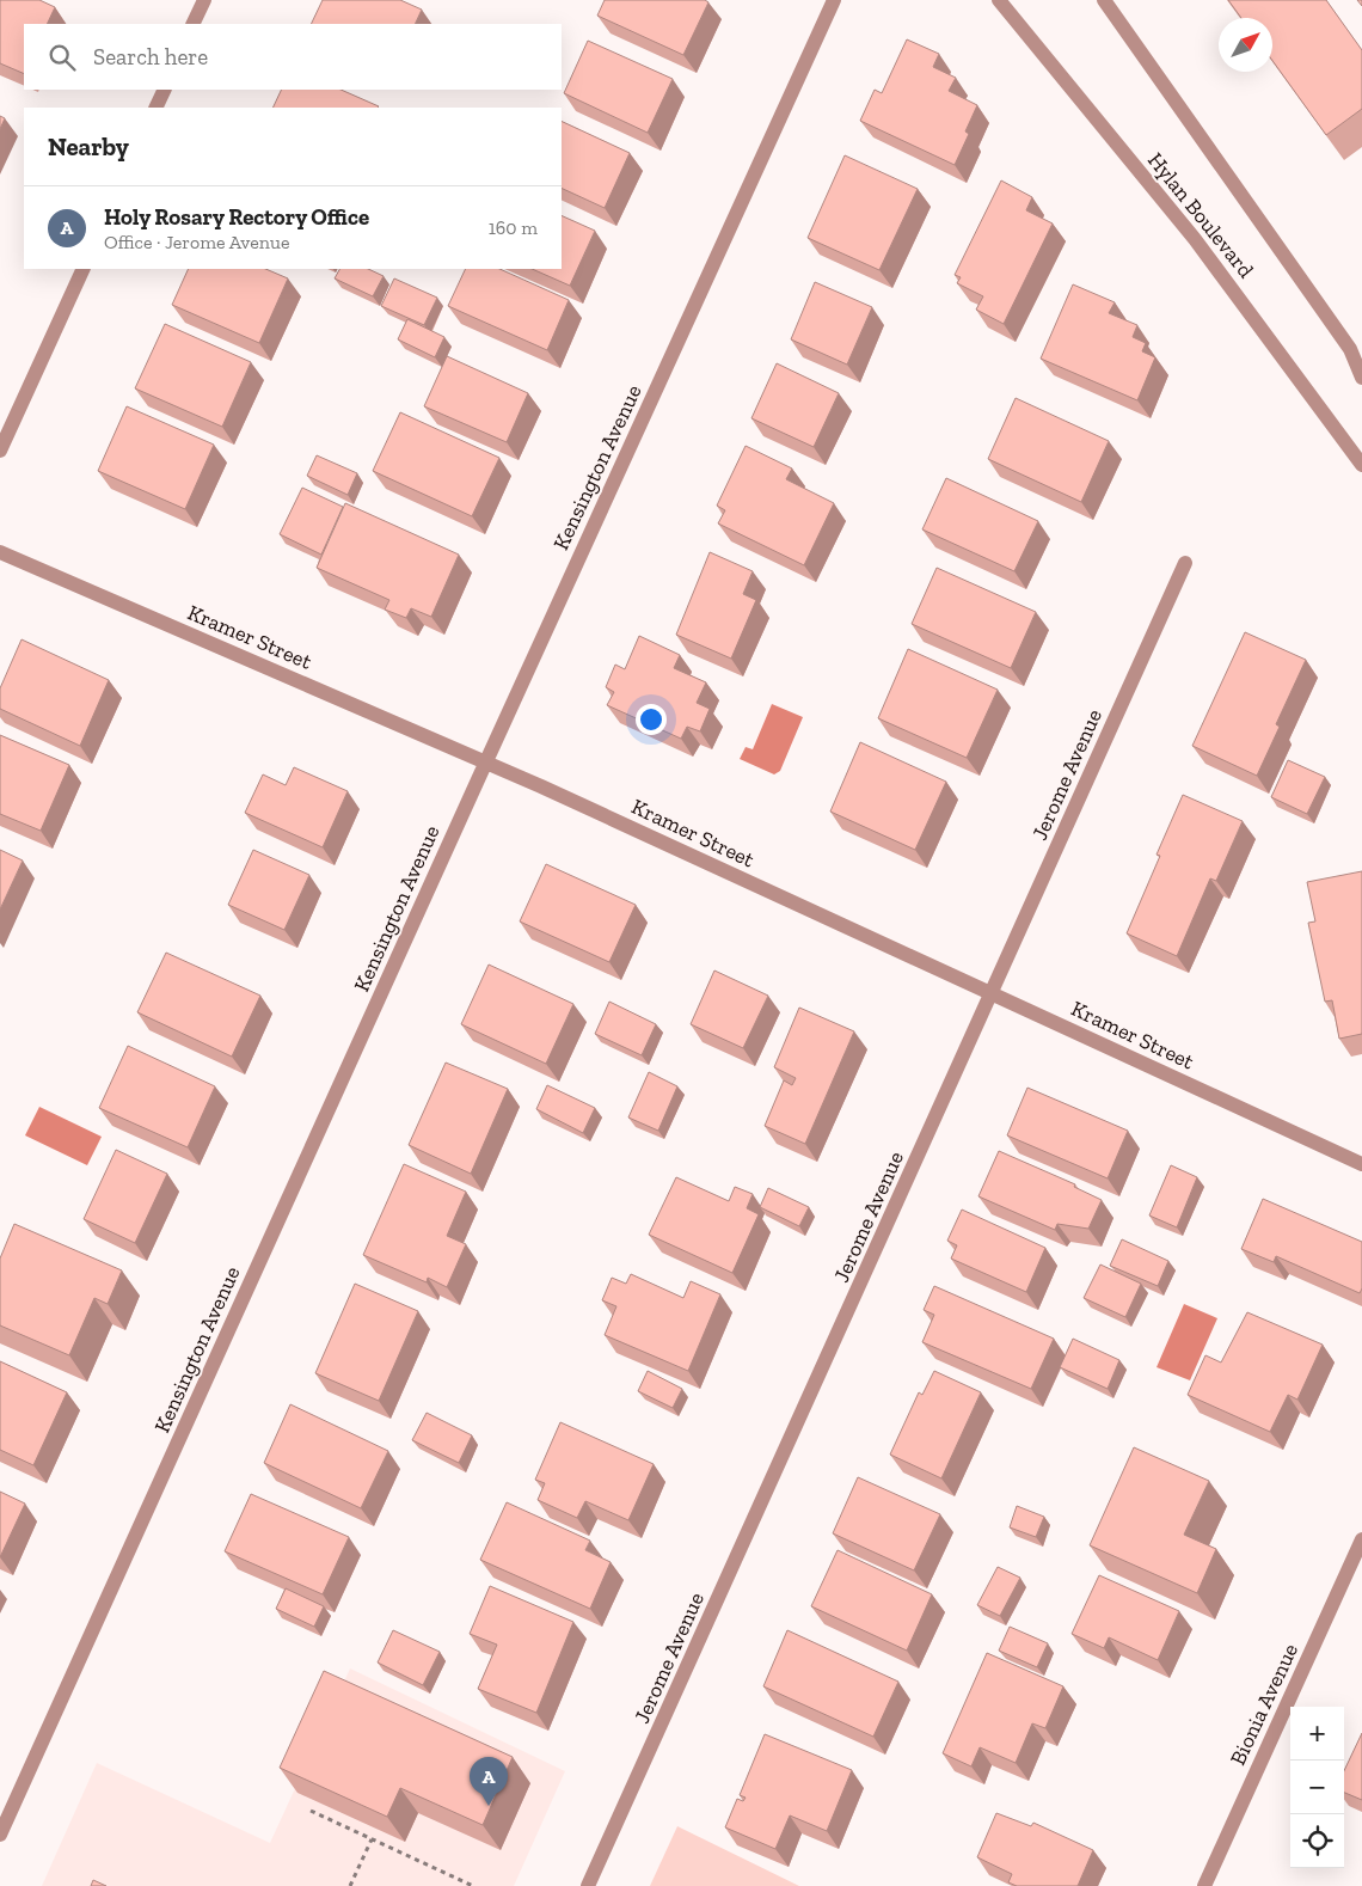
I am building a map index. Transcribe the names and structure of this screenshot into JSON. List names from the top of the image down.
{
  "streets": {
    "street": [
      "Hylan Boulevard",
      "Kensington Avenue",
      "Kramer Street",
      "Jerome Avenue",
      "Bionia Avenue"
    ]
  },
  "crossings": [
    ["Kensington Avenue", "Kramer Street"],
    ["Kramer Street", "Jerome Avenue"]
  ],
  "north": "top right",
  "page": {
    "search": "Search here",
    "heading": "Nearby",
    "list": [
      {
        "mark": "A",
        "name": "Holy Rosary Rectory Office",
        "note": "Office · Jerome Avenue",
        "value": "160 m"
      }
    ],
    "map_buttons": ["+", "−"],
    "pins": "A"
  }
}
